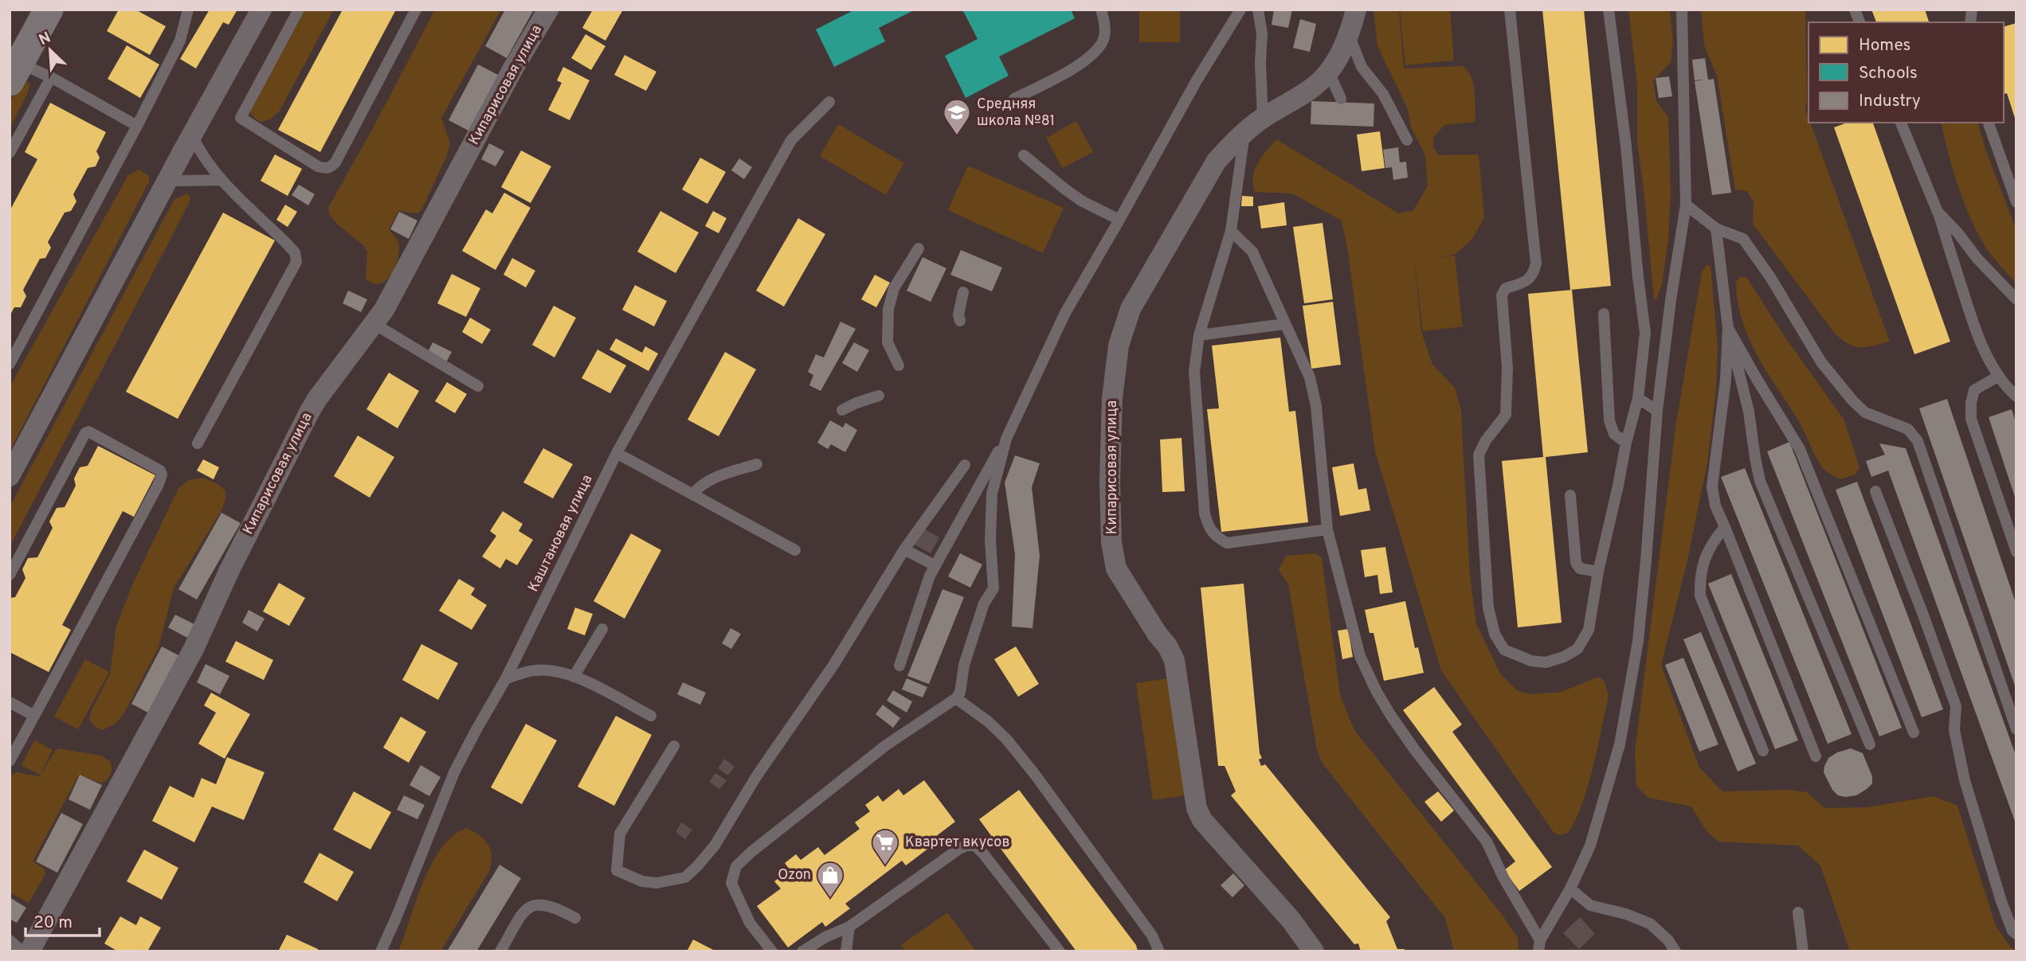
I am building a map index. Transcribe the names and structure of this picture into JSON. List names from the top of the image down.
{
  "streets": {
    "street": ["Кипарисовая улица"],
    "lane": ["Каштановая улица"]
  },
  "places": {
    "school or university": ["Средняя школа №81"],
    "supermarket": ["Квартет вкусов"],
    "shop": ["Ozon"]
  },
  "legend": ["Homes", "Schools", "Industry"],
  "scale_bar": "20 m",
  "north": "top left"
}
